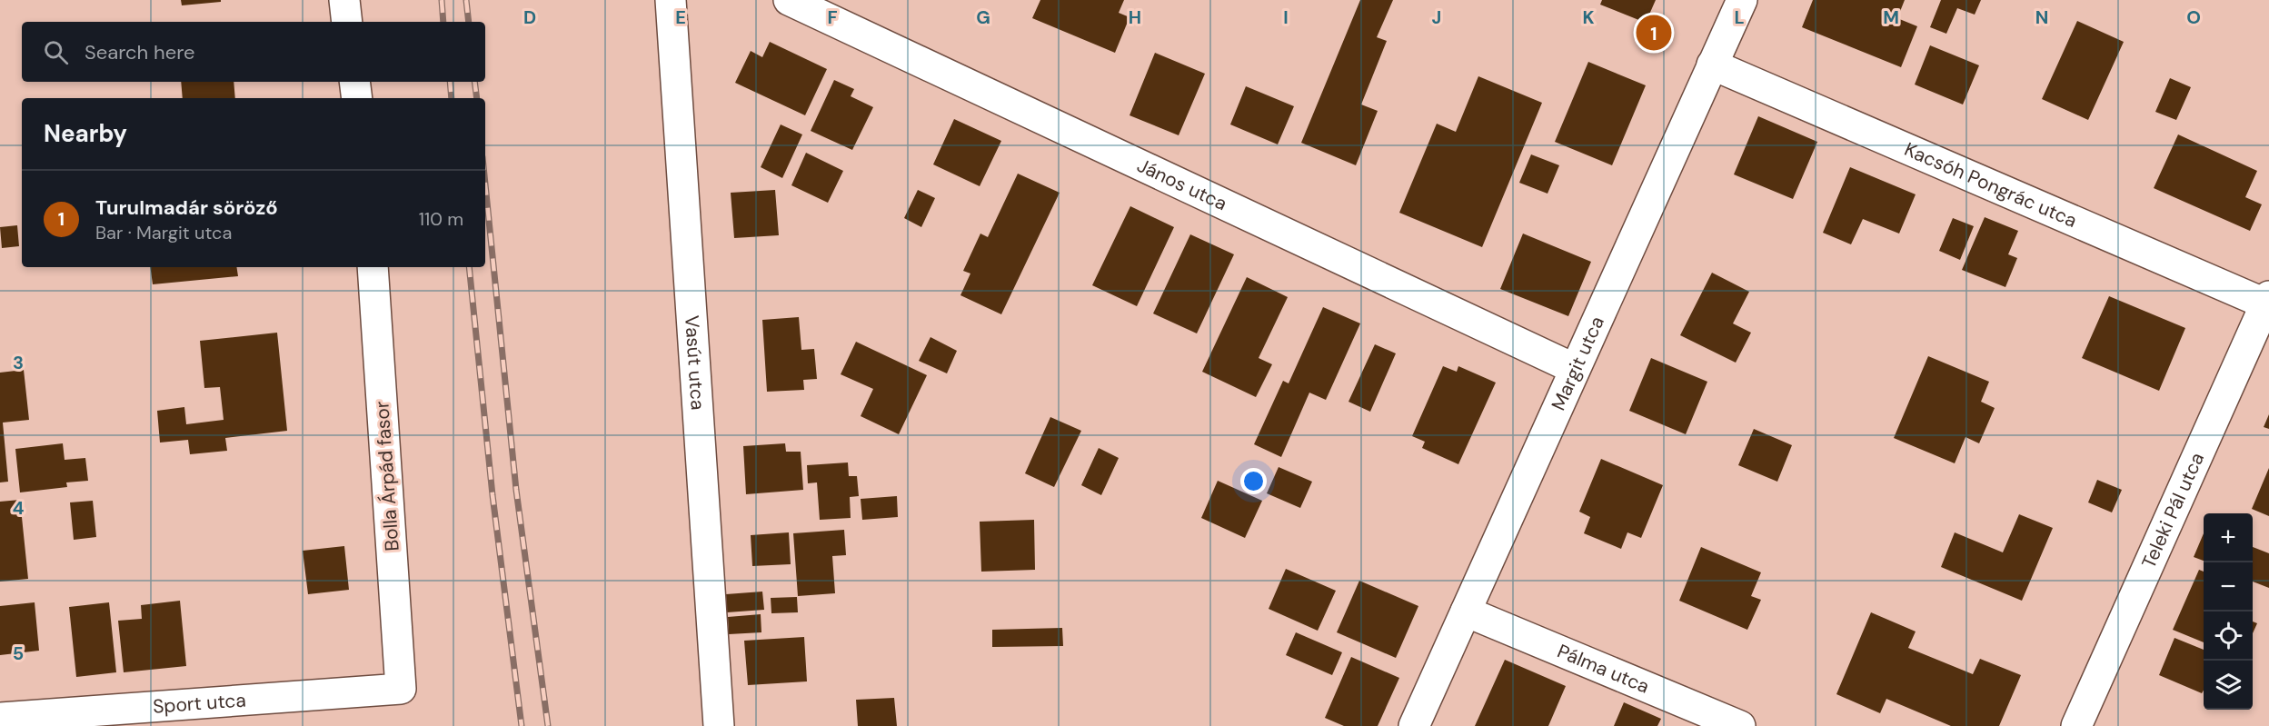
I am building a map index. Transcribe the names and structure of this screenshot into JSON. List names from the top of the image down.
{
  "streets": {
    "street": [
      "János utca",
      "Kacsóh Pongrác utca",
      "Vasút utca",
      "Margit utca",
      "Bolla Árpád fasor",
      "Teleki Pál utca",
      "Pálma utca",
      "Sport utca"
    ]
  },
  "crossings": [
    ["János utca", "Margit utca"],
    ["Kacsóh Pongrác utca", "Margit utca"],
    ["Kacsóh Pongrác utca", "Teleki Pál utca"],
    ["Margit utca", "Pálma utca"],
    ["Bolla Árpád fasor", "Sport utca"]
  ],
  "page": {
    "pins": "1",
    "search": "Search here",
    "heading": "Nearby",
    "list": [
      {
        "mark": "1",
        "name": "Turulmadár söröző",
        "note": "Bar · Margit utca",
        "value": "110 m"
      }
    ],
    "map_buttons": ["+", "−"]
  },
  "grid": {
    "columns": [
      "D",
      "E",
      "F",
      "G",
      "H",
      "I",
      "J",
      "K",
      "L",
      "M",
      "N",
      "O"
    ],
    "rows": ["3", "4", "5"]
  }
}
